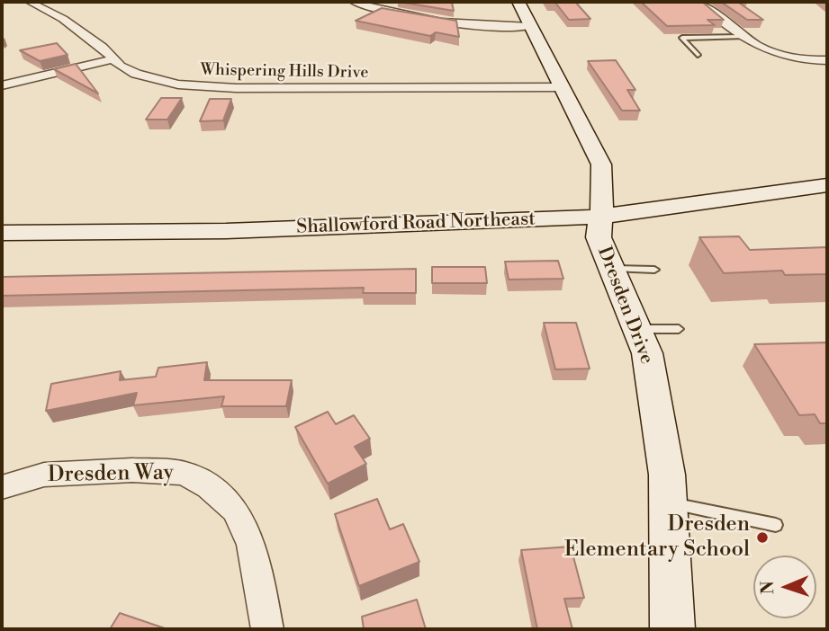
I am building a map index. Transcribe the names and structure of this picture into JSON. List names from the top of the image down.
{
  "streets": {
    "street": [
      "Whispering Hills Drive",
      "Shallowford Road Northeast",
      "Dresden Drive",
      "Dresden Way"
    ]
  },
  "crossings": [
    ["Whispering Hills Drive", "Dresden Drive"],
    ["Shallowford Road Northeast", "Dresden Drive"]
  ],
  "places": ["Dresden Elementary School"],
  "north": "left"
}
